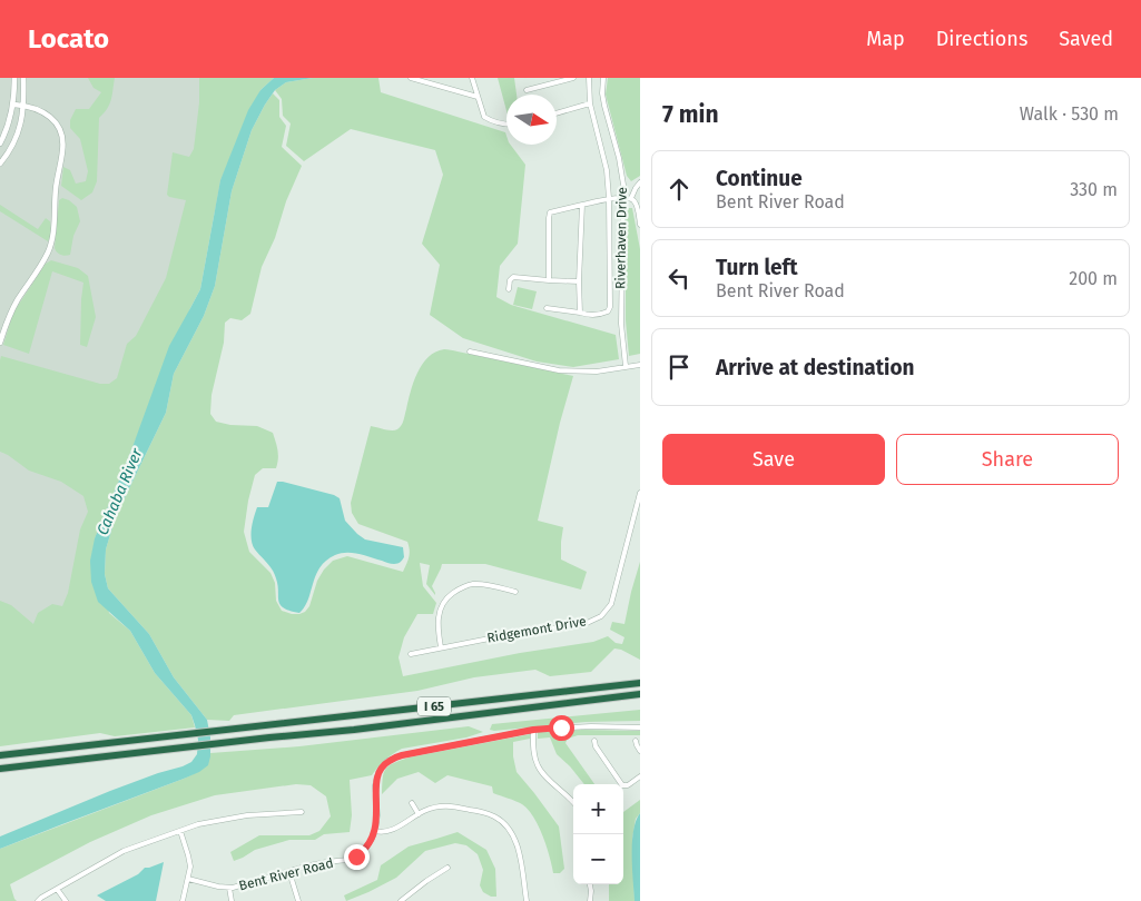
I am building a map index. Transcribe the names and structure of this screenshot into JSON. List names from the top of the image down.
{
  "streets": {
    "highway": ["I 65"],
    "street": ["Riverhaven Drive", "Ridgemont Drive", "Bent River Road"]
  },
  "water": ["Cahaba River"],
  "north": "right",
  "page": {
    "header": "Locato",
    "nav": ["Map", "Directions", "Saved"],
    "heading": ["7 min", "Walk · 530 m"],
    "list": [
      ["Continue", "Bent River Road", "330 m"],
      ["Turn left", "Bent River Road", "200 m"],
      "Arrive at destination"
    ],
    "buttons": ["Save", "Share"],
    "map_buttons": ["+", "−"]
  }
}
